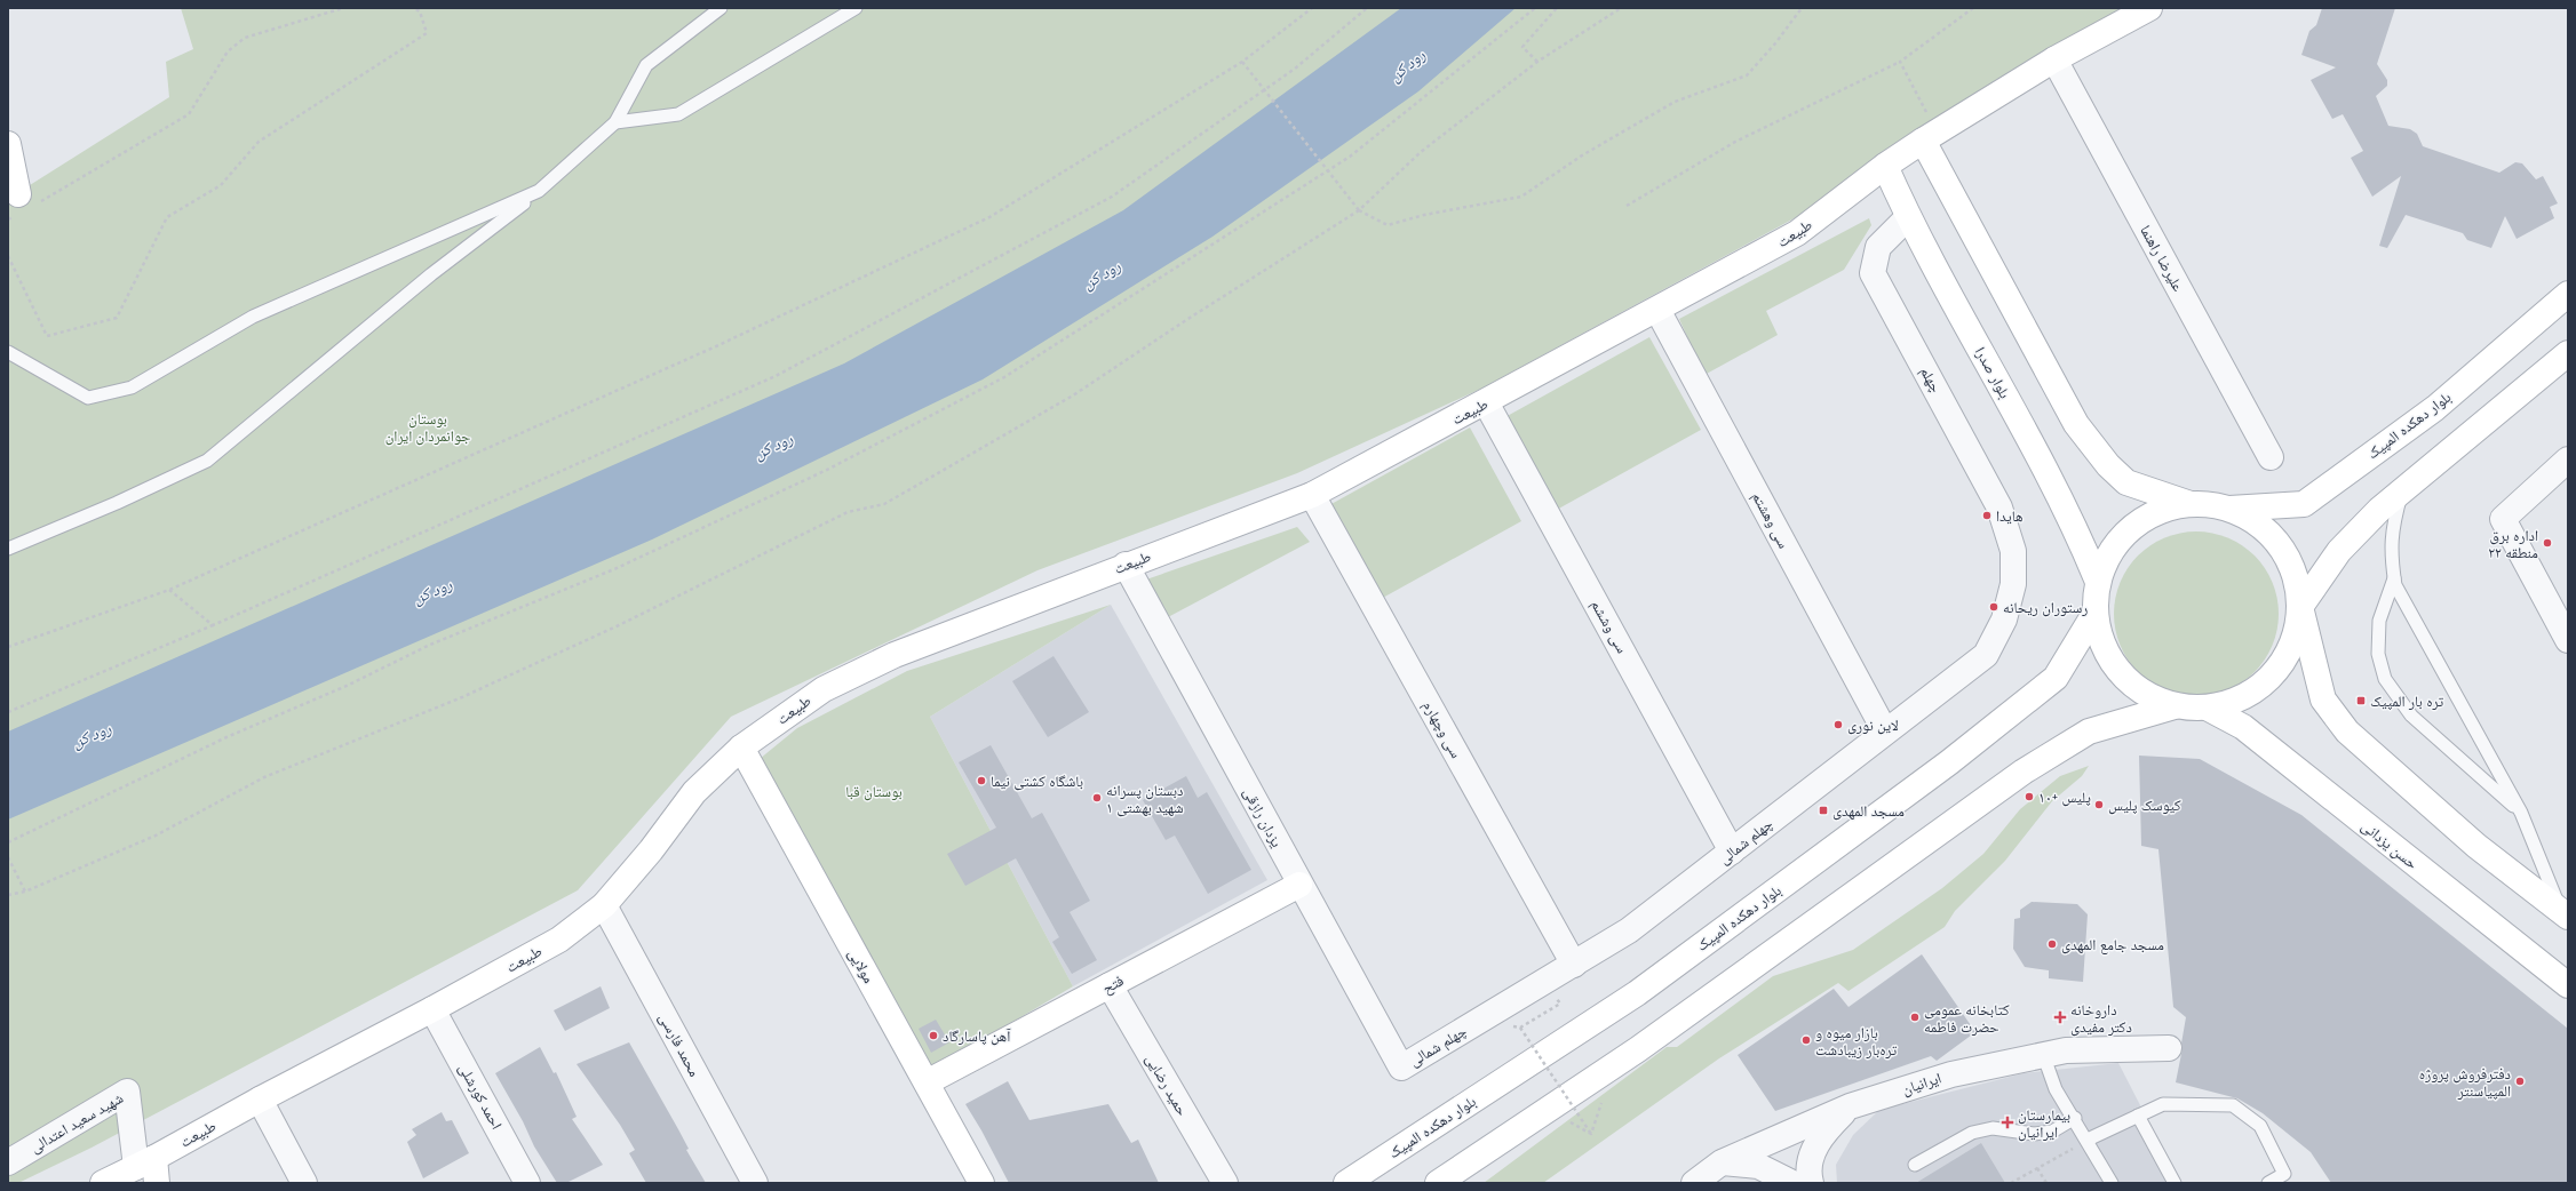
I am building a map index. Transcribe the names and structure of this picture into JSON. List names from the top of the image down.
{
  "streets": {
    "street": [
      "طبیعت",
      "علیرضا راهنما",
      "بلوار صدرا",
      "چهلم",
      "بلوار دهکده المپیک",
      "سی وهشتم",
      "سی وششم",
      "سی وچهارم",
      "یزدان رازقی",
      "چهلم شمالی",
      "حسن یزدانی",
      "مولایی",
      "فتح",
      "محمد فارسی",
      "ایرانیان",
      "حمید رضایی",
      "احمد کورشلی",
      "شهید سعید اعتدالی"
    ]
  },
  "crossings": [
    ["طبیعت", "علیرضا راهنما"],
    ["طبیعت", "بلوار صدرا"],
    ["طبیعت", "سی وهشتم"],
    ["طبیعت", "سی وششم"],
    ["طبیعت", "سی وچهارم"],
    ["طبیعت", "یزدان رازقی"],
    ["طبیعت", "مولایی"],
    ["طبیعت", "محمد فارسی"],
    ["طبیعت", "احمد کورشلی"],
    ["طبیعت", "شهید سعید اعتدالی"],
    ["بلوار صدرا", "چهلم"],
    ["چهلم", "چهلم شمالی"],
    ["سی وهشتم", "چهلم شمالی"],
    ["سی وششم", "چهلم شمالی"],
    ["سی وچهارم", "چهلم شمالی"],
    ["یزدان رازقی", "چهلم شمالی"],
    ["یزدان رازقی", "فتح"],
    ["مولایی", "فتح"],
    ["فتح", "حمید رضایی"]
  ],
  "water": ["رود کن"],
  "parks": ["بوستان جوانمردان ایران", "بوستان قبا"],
  "places": {
    "other": [
      "هایدا",
      "اداره برق منطقه ۲۲",
      "رستوران ریحانه",
      "لاین نوری",
      "باشگاه کشتی نیما",
      "پلیس +۱۰",
      "دبستان پسرانه شهید بهشتی ۱",
      "کیوسک پلیس",
      "مسجد جامع المهدی",
      "کتابخانه عمومی حضرت فاطمه",
      "آهن پاسارگاد",
      "بازار میوه و تره‌بار زیبادشت",
      "دفترفروش پروژه المپیاسنتر"
    ],
    "transit": ["تره بار المپیک", "مسجد المهدی"],
    "health": ["داروخانه دکتر مفیدی", "بیمارستان ایرانیان"]
  }
}
